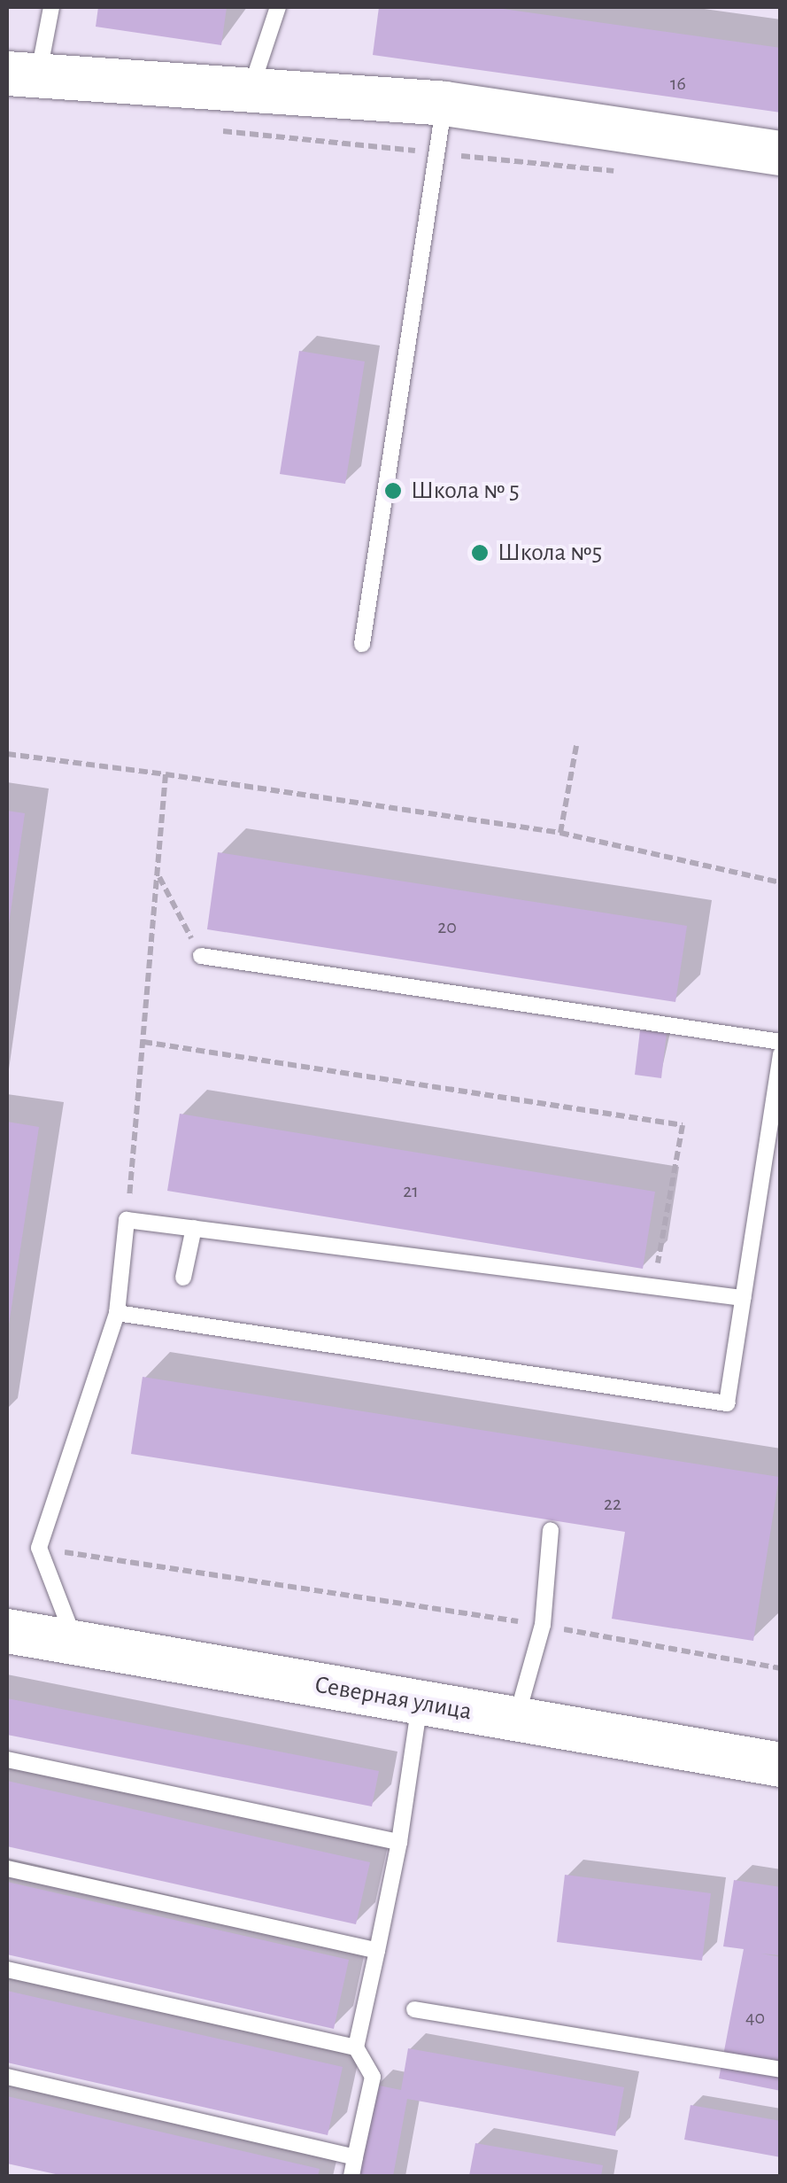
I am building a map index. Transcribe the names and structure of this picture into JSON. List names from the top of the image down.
{
  "streets": {
    "street": ["Северная улица"]
  },
  "places": ["Школа № 5", "Школа №5"],
  "house_numbers": [
    "16",
    "20",
    "21",
    "22",
    "40"
  ]
}
